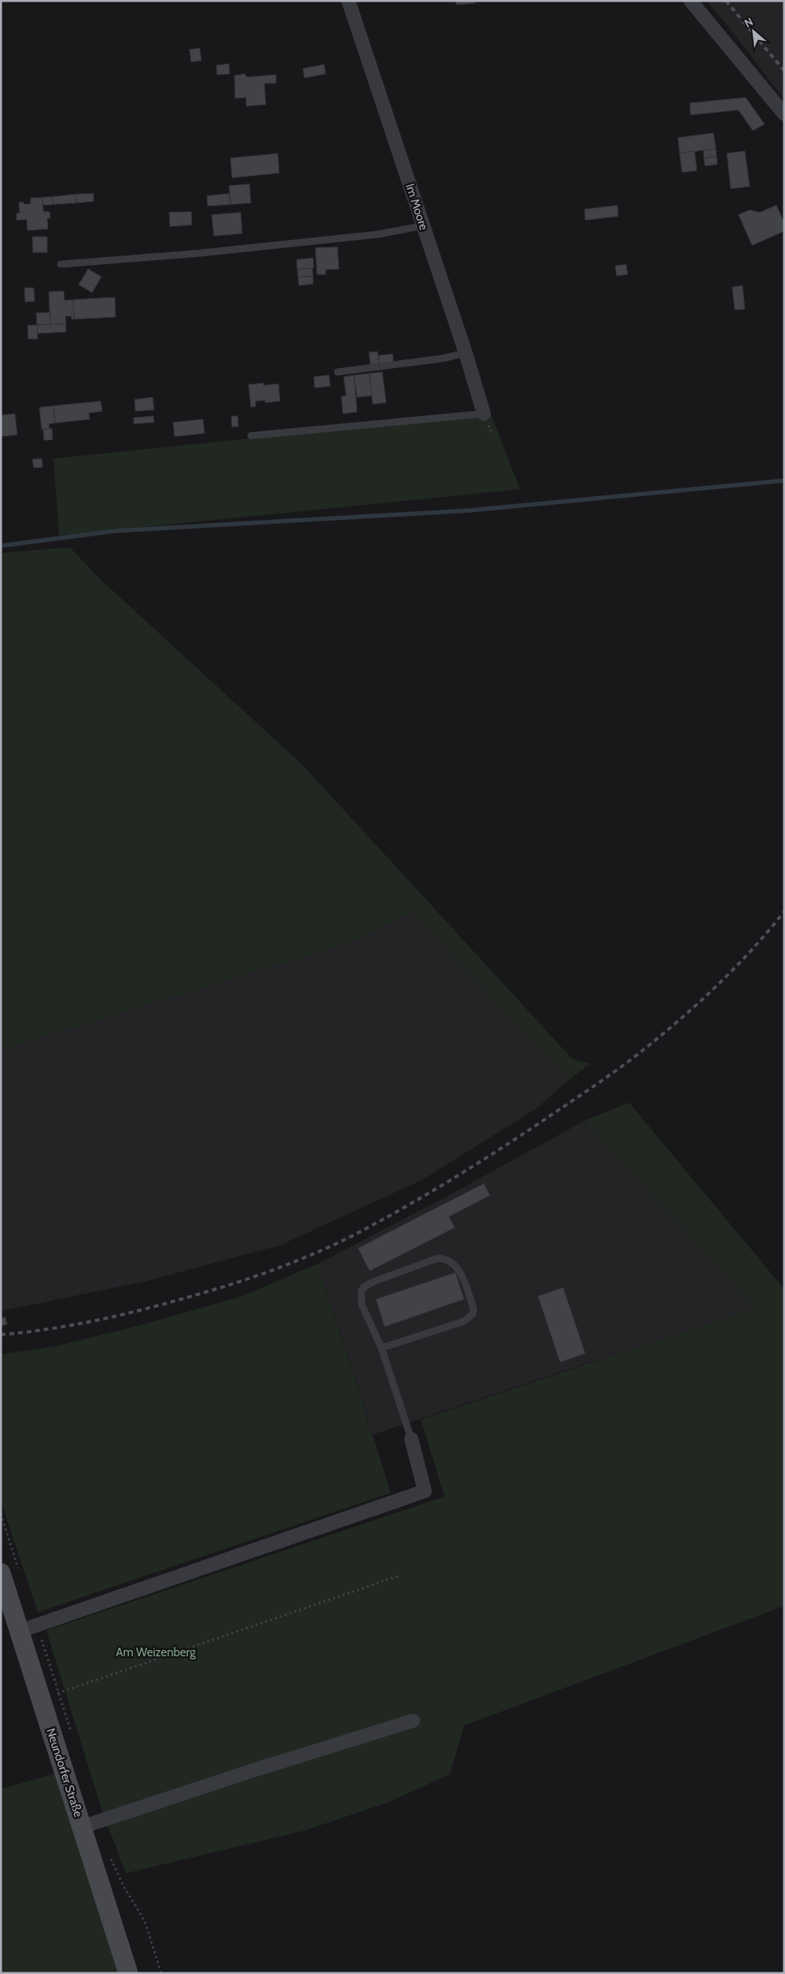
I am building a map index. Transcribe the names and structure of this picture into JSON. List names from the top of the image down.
{
  "streets": {
    "main road": ["Neundorfer Straße"],
    "street": ["Im Moore"]
  },
  "parks": ["Am Weizenberg"],
  "north": "top left"
}
